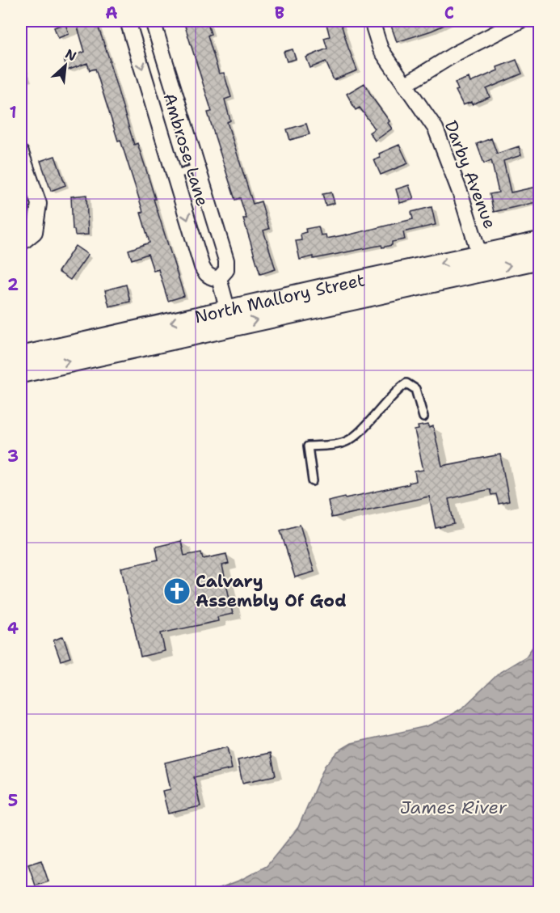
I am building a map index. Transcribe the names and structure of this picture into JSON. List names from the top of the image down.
{
  "streets": {
    "main road": ["North Mallory Street"],
    "street": ["Ambrose Lane", "Darby Avenue"]
  },
  "crossings": [
    ["Darby Avenue", "North Mallory Street"]
  ],
  "water": ["James River"],
  "places": {
    "church": ["Calvary Assembly Of God"]
  },
  "north": "top right",
  "grid": {
    "columns": ["A", "B", "C"],
    "rows": [
      "1",
      "2",
      "3",
      "4",
      "5"
    ]
  }
}
